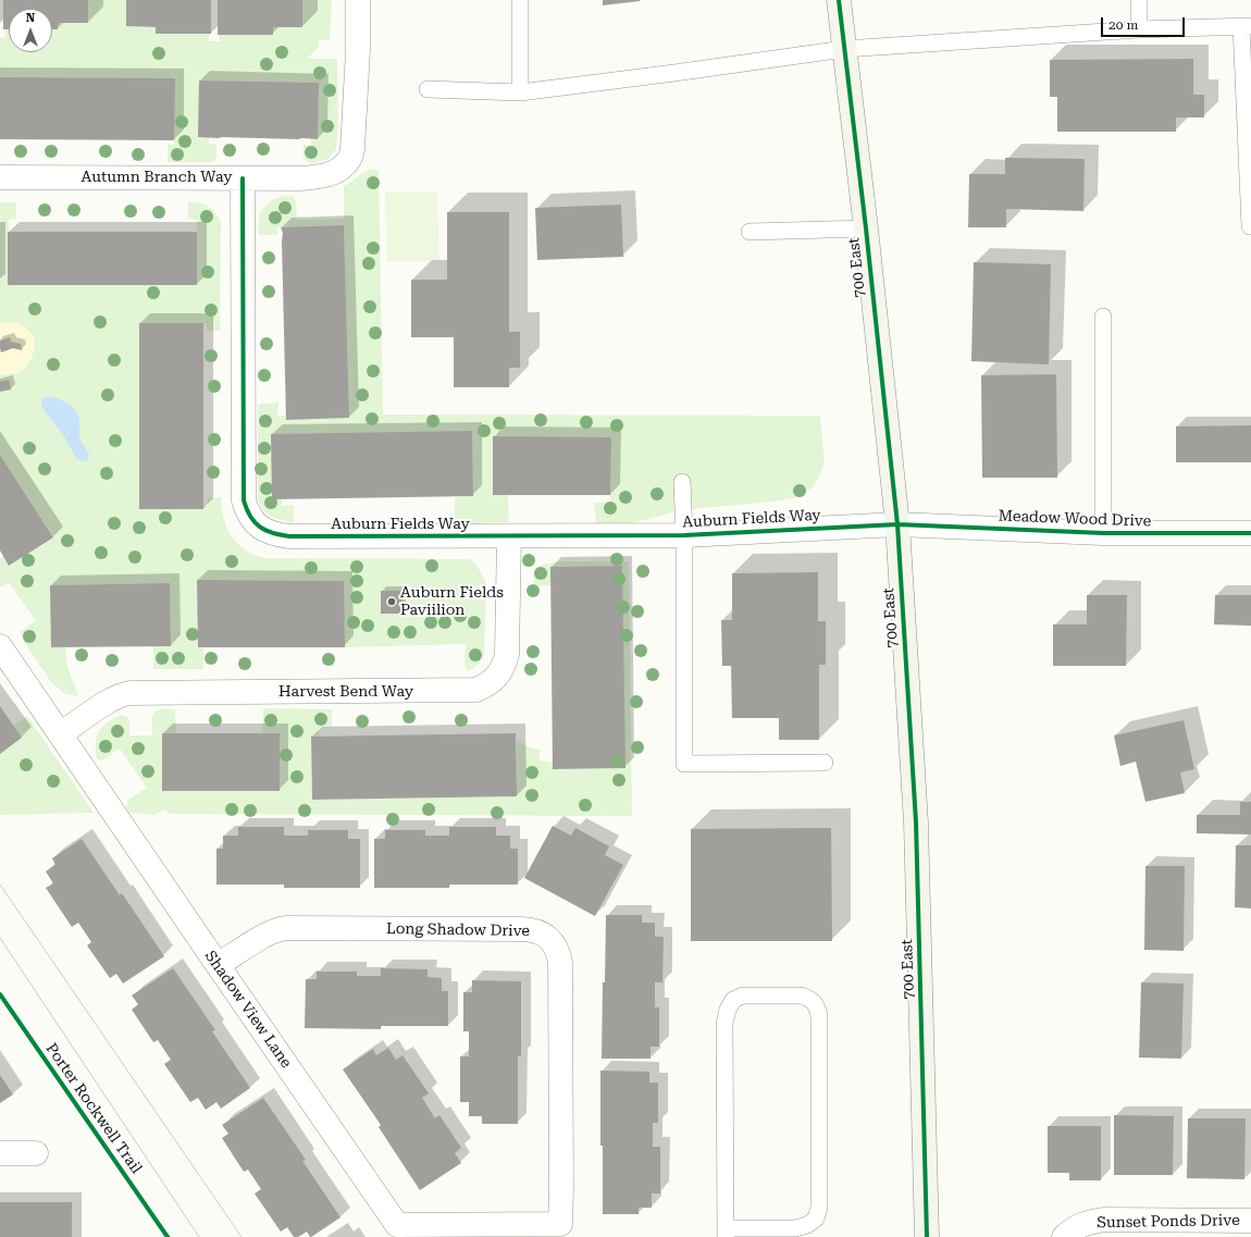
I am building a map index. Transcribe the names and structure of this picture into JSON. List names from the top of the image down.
{
  "streets": {
    "main road": ["700 East"],
    "street": [
      "Autumn Branch Way",
      "Auburn Fields Way",
      "Meadow Wood Drive",
      "Harvest Bend Way",
      "Long Shadow Drive",
      "Shadow View Lane",
      "Sunset Ponds Drive"
    ],
    "cycle path": ["Porter Rockwell Trail"]
  },
  "crossings": [
    ["Autumn Branch Way", "Auburn Fields Way"],
    ["700 East", "Auburn Fields Way"],
    ["700 East", "Meadow Wood Drive"],
    ["Auburn Fields Way", "Meadow Wood Drive"],
    ["Auburn Fields Way", "Harvest Bend Way"],
    ["Harvest Bend Way", "Shadow View Lane"],
    ["Long Shadow Drive", "Shadow View Lane"]
  ],
  "places": ["Auburn Fields Paviilion"],
  "scale_bar": "20 m",
  "north": "top"
}
